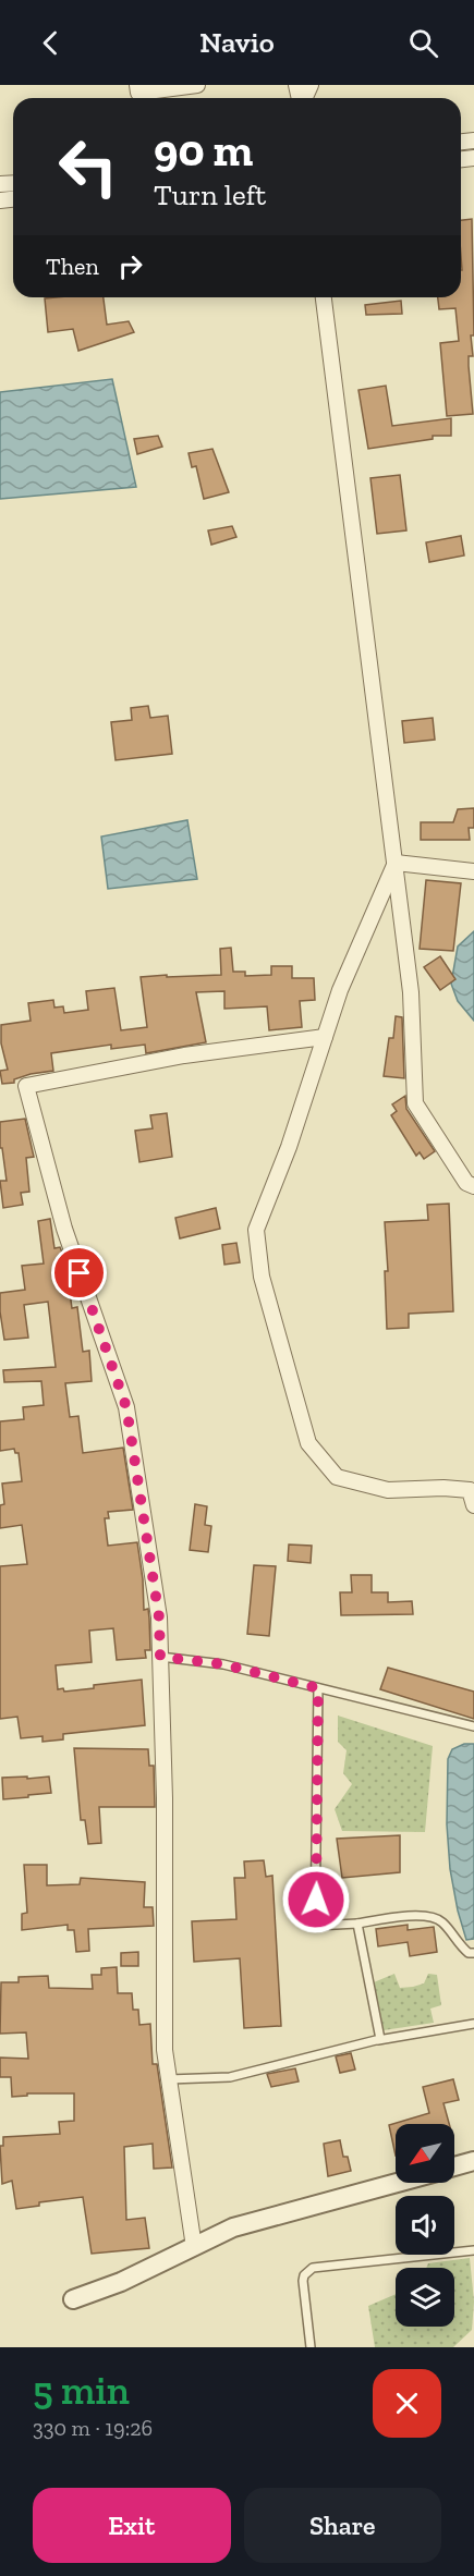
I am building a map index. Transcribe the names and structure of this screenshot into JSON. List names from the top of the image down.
{
  "north": "bottom left",
  "page": {
    "header": "Navio",
    "turn": ["90 m", "Turn left"],
    "then": "Then",
    "heading": ["5 min", "330 m · 19:26"],
    "buttons": ["Exit", "Share"]
  }
}
